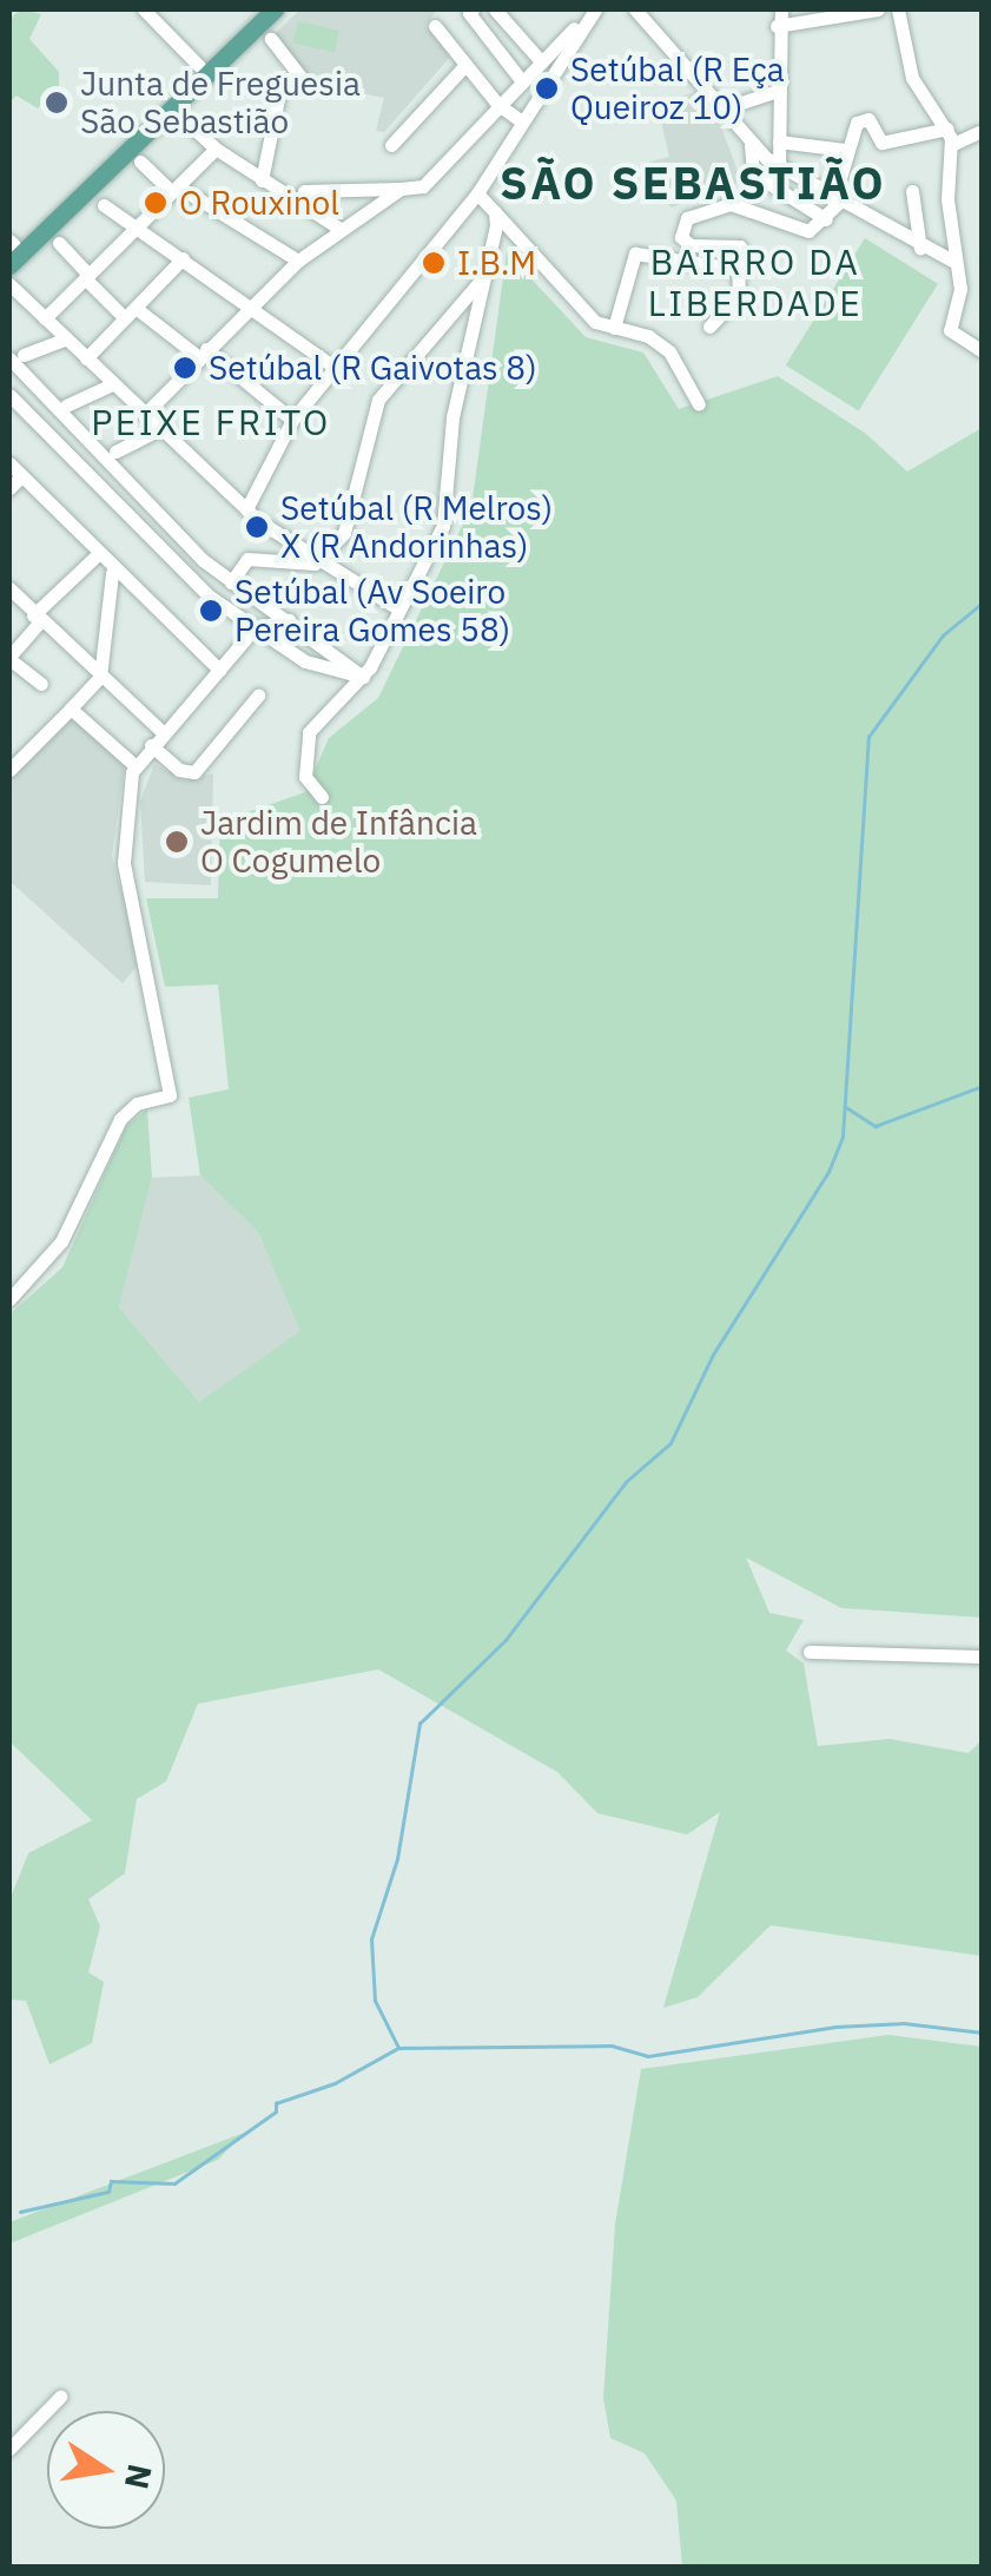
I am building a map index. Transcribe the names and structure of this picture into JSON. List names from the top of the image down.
{
  "districts": ["SÃO SEBASTIÃO", "BAIRRO DA LIBERDADE", "PEIXE FRITO"],
  "places": [
    "Setúbal (R Eça Queiroz 10)",
    "Junta de Freguesia São Sebastião",
    "O Rouxinol",
    "I.B.M",
    "Setúbal (R Gaivotas 8)",
    "Setúbal (R Melros) X (R Andorinhas)",
    "Setúbal (Av Soeiro Pereira Gomes 58)",
    "Jardim de Infância O Cogumelo"
  ],
  "north": "right"
}
